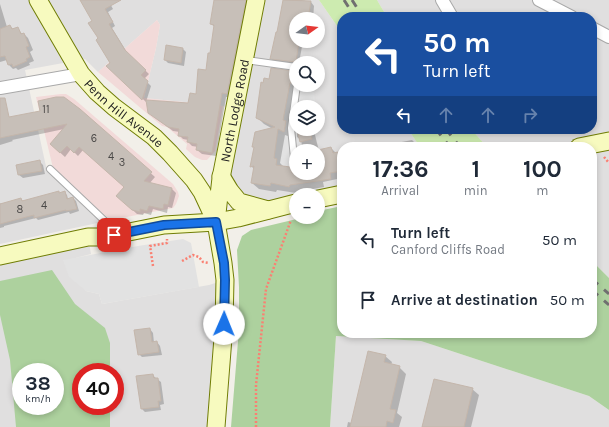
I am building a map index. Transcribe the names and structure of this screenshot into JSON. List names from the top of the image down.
{
  "streets": {
    "street": ["North Lodge Road", "Penn Hill Avenue"]
  },
  "crossings": [
    ["North Lodge Road", "Penn Hill Avenue"]
  ],
  "house_numbers": [
    "11",
    "6",
    "4",
    "3",
    "4",
    "8"
  ],
  "north": "right",
  "page": {
    "map_buttons": ["+", "−"],
    "turn": ["50 m", "Turn left"],
    "eta": [
      "17:36",
      "Arrival",
      "1",
      "min",
      "100",
      "m"
    ],
    "list": [
      {
        "name": "Turn left",
        "note": "Canford Cliffs Road",
        "value": "50 m"
      },
      {
        "name": "Arrive at destination",
        "value": "50 m"
      }
    ],
    "speed": "38 km/h",
    "limit": "40"
  }
}
